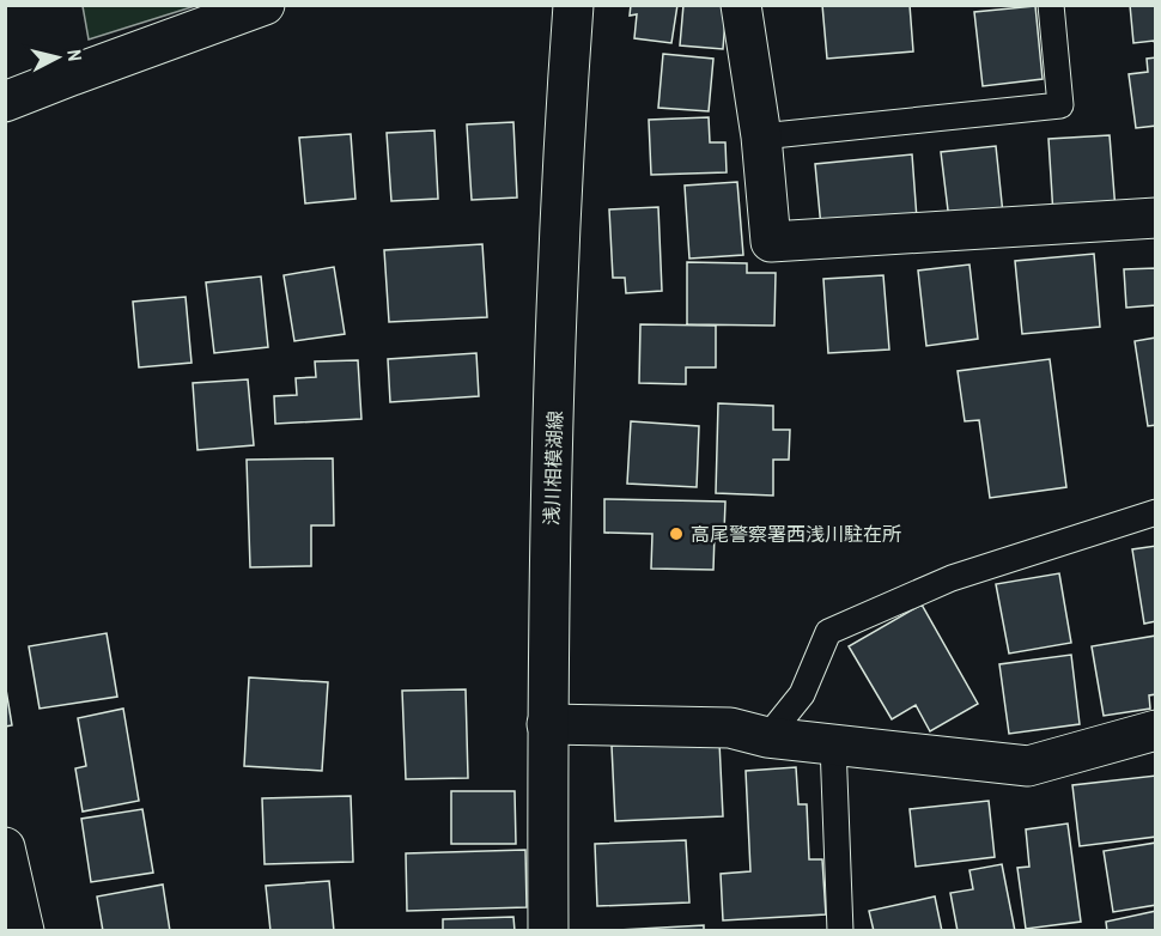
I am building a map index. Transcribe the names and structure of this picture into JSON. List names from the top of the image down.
{
  "streets": {
    "street": ["浅川相模湖線"]
  },
  "places": ["高尾警察署西浅川駐在所"],
  "north": "right"
}
